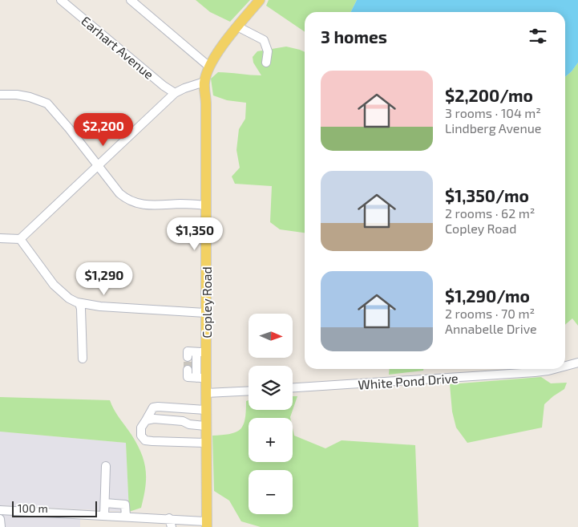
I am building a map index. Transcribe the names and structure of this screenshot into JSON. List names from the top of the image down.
{
  "streets": {
    "main road": ["Copley Road"],
    "street": ["Earhart Avenue", "White Pond Drive"]
  },
  "scale_bar": "100 m",
  "north": "right",
  "page": {
    "heading": "3 homes",
    "list": [
      {
        "name": "$2,200/mo",
        "note": "3 rooms · 104 m² · Lindberg Avenue"
      },
      {
        "name": "$1,350/mo",
        "note": "2 rooms · 62 m² · Copley Road"
      },
      {
        "name": "$1,290/mo",
        "note": "2 rooms · 70 m² · Annabelle Drive"
      }
    ],
    "price": ["$2,200", "$1,350", "$1,290"],
    "map_buttons": ["+", "−"],
    "scale": "100 m"
  }
}
